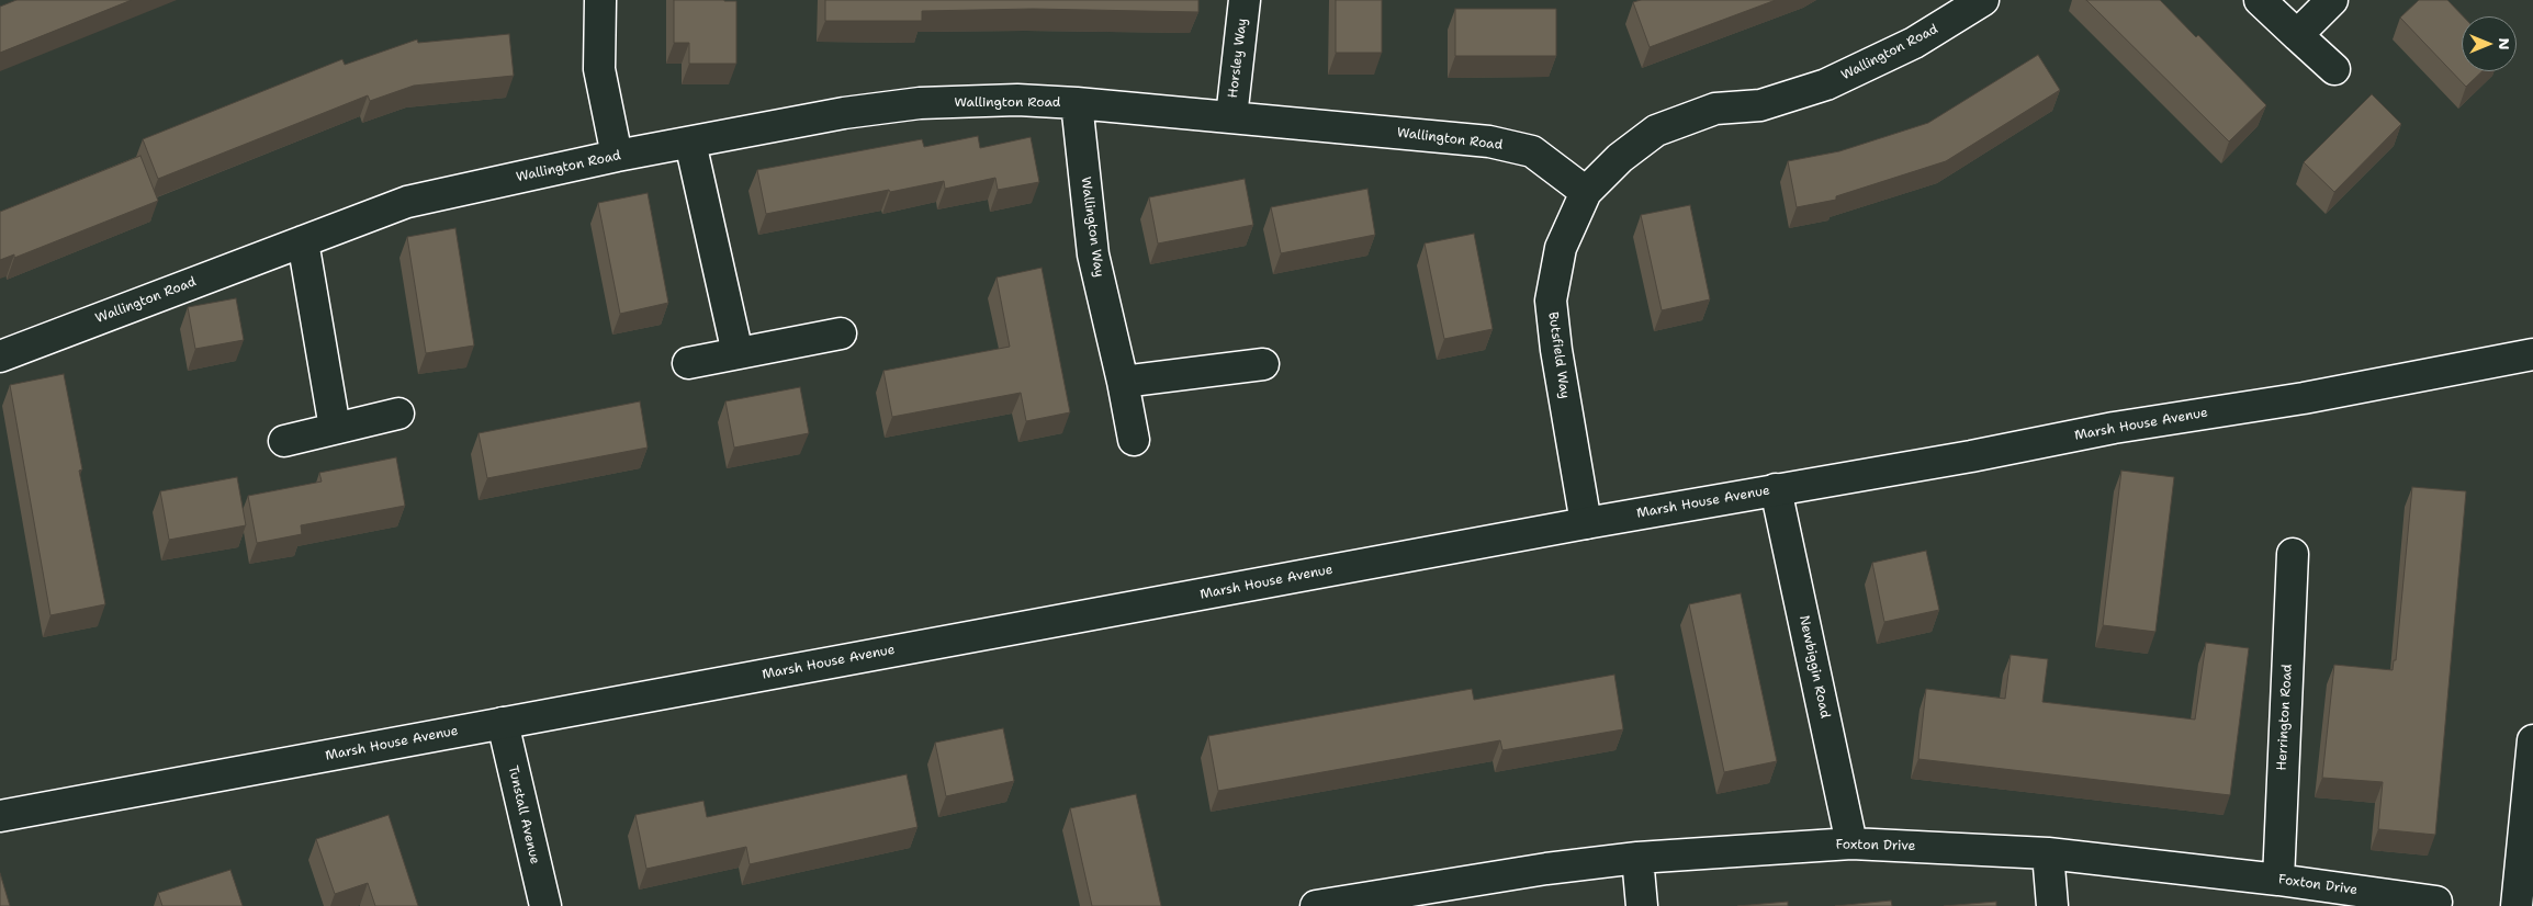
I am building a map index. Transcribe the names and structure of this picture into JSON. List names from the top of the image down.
{
  "streets": {
    "street": [
      "Wallington Road",
      "Horsley Way",
      "Wallington Way",
      "Butsfield Way",
      "Marsh House Avenue",
      "Newbiggin Road",
      "Herrington Road",
      "Tunstall Avenue",
      "Foxton Drive"
    ]
  },
  "crossings": [
    ["Wallington Road", "Horsley Way"],
    ["Wallington Road", "Wallington Way"],
    ["Wallington Road", "Butsfield Way"],
    ["Butsfield Way", "Marsh House Avenue"],
    ["Marsh House Avenue", "Newbiggin Road"],
    ["Marsh House Avenue", "Tunstall Avenue"],
    ["Newbiggin Road", "Foxton Drive"],
    ["Herrington Road", "Foxton Drive"]
  ],
  "north": "right"
}
